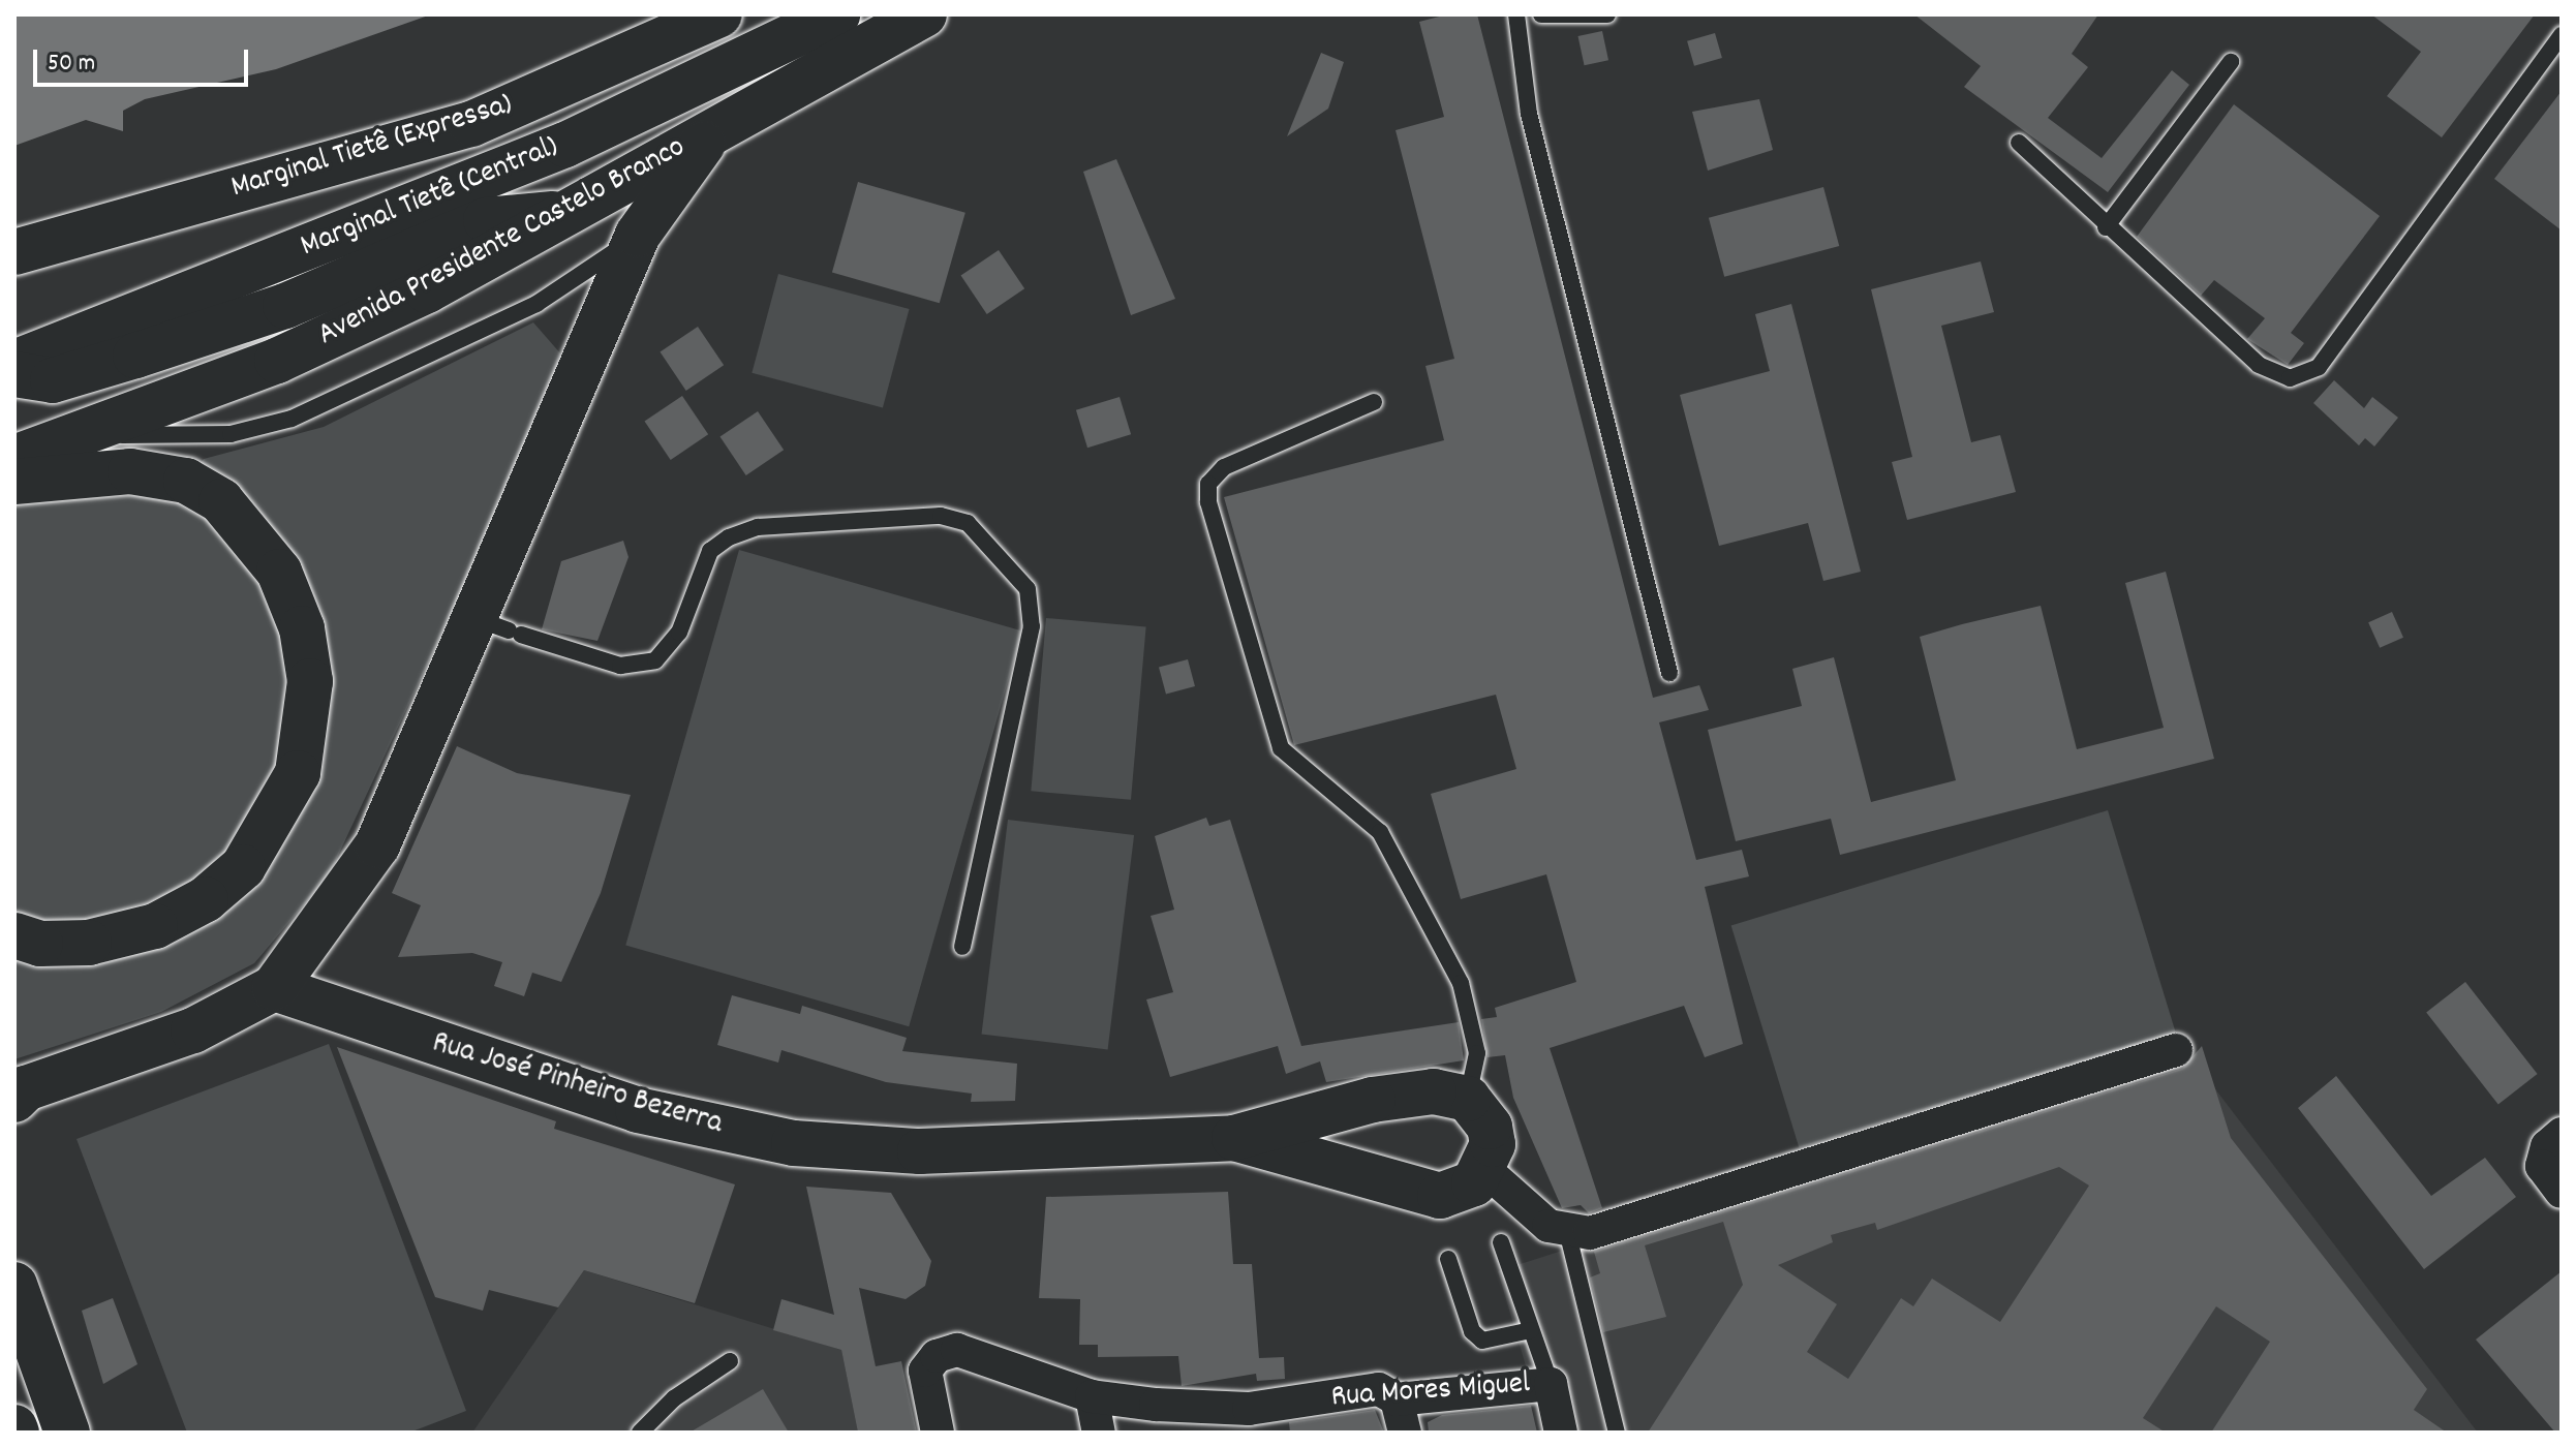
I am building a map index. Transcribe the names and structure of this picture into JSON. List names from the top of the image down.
{
  "streets": {
    "main road": [
      "Marginal Tietê (Expressa)",
      "Marginal Tietê (Central)",
      "Avenida Presidente Castelo Branco",
      "Rua José Pinheiro Bezerra"
    ],
    "street": ["Rua Mores Miguel"]
  },
  "scale_bar": "50 m"
}
